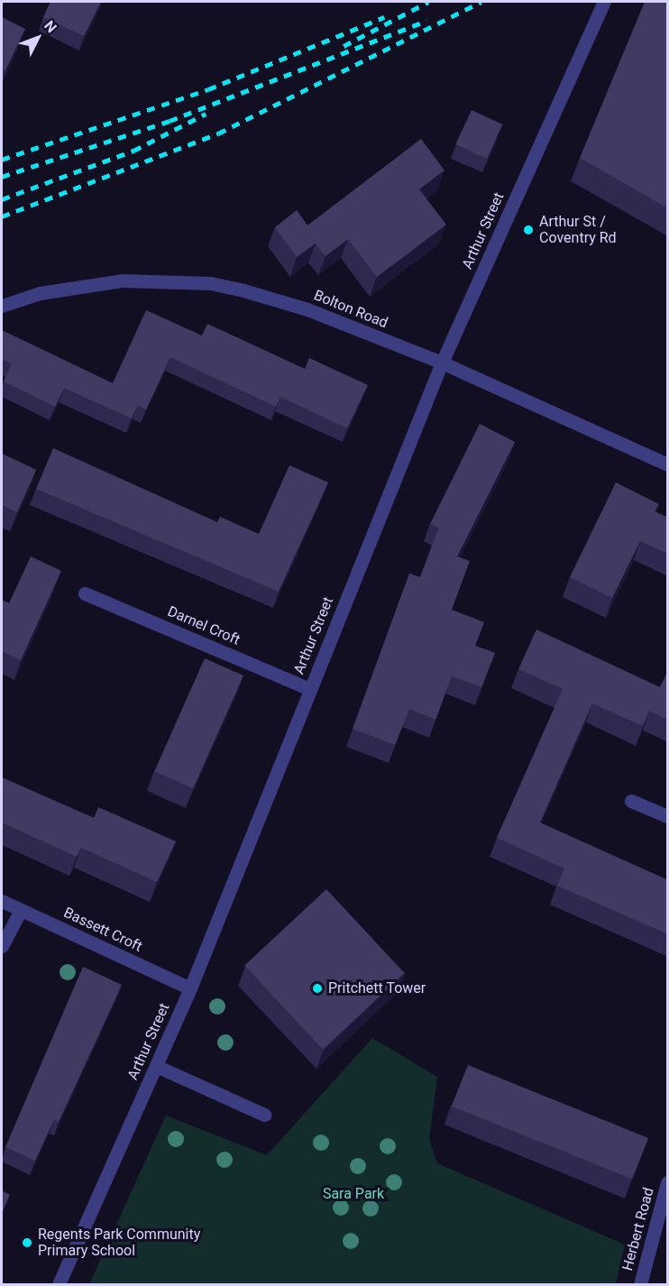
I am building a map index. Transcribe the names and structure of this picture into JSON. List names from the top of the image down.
{
  "streets": {
    "street": [
      "Arthur Street",
      "Bolton Road",
      "Darnel Croft",
      "Bassett Croft",
      "Herbert Road"
    ]
  },
  "crossings": [
    ["Arthur Street", "Bolton Road"],
    ["Arthur Street", "Darnel Croft"],
    ["Arthur Street", "Bassett Croft"]
  ],
  "parks": ["Sara Park"],
  "places": ["Arthur St / Coventry Rd", "Pritchett Tower", "Regents Park Community Primary School"],
  "north": "top right"
}
